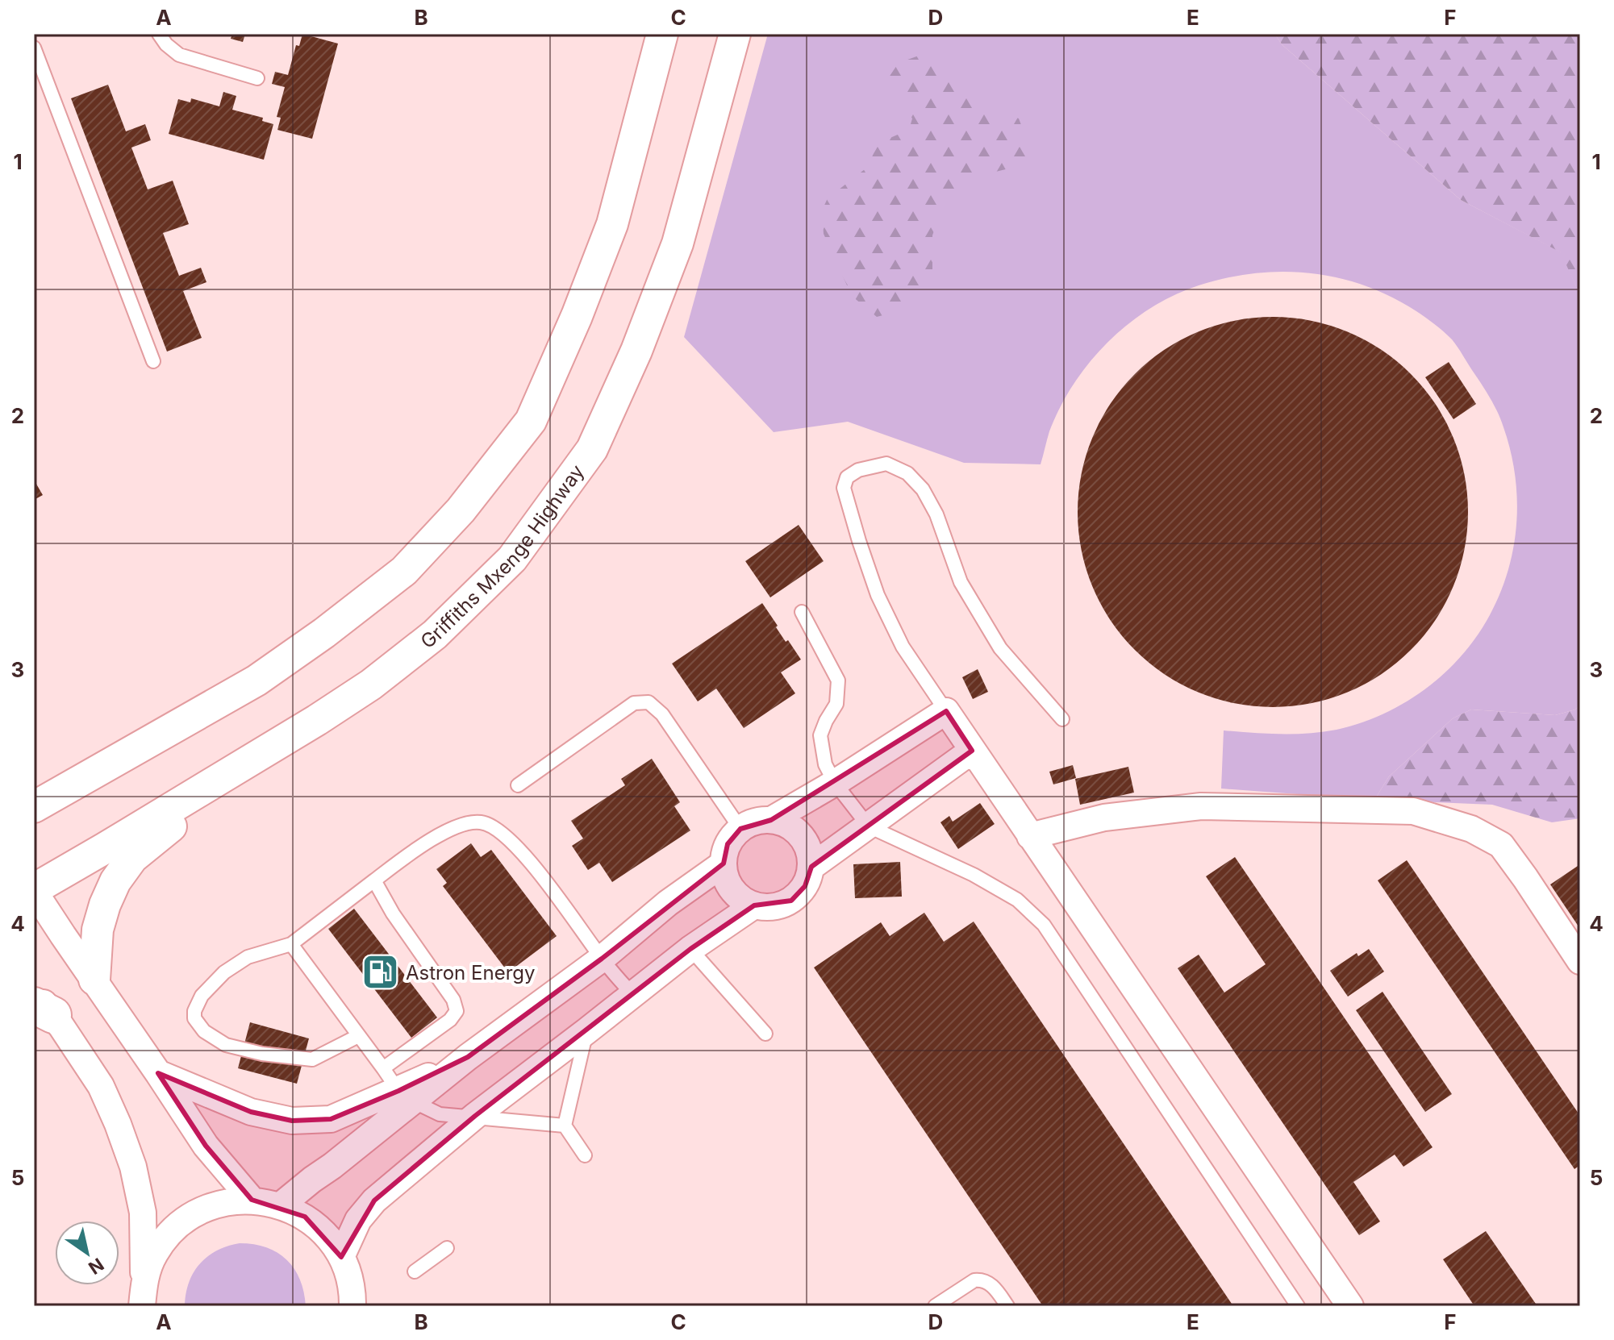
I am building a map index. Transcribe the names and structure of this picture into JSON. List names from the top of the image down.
{
  "streets": {
    "street": ["Griffiths Mxenge Highway"]
  },
  "places": {
    "fuel station": ["Astron Energy"]
  },
  "north": "bottom right",
  "grid": {
    "columns": [
      "A",
      "B",
      "C",
      "D",
      "E",
      "F"
    ],
    "rows": [
      "1",
      "2",
      "3",
      "4",
      "5"
    ]
  }
}
